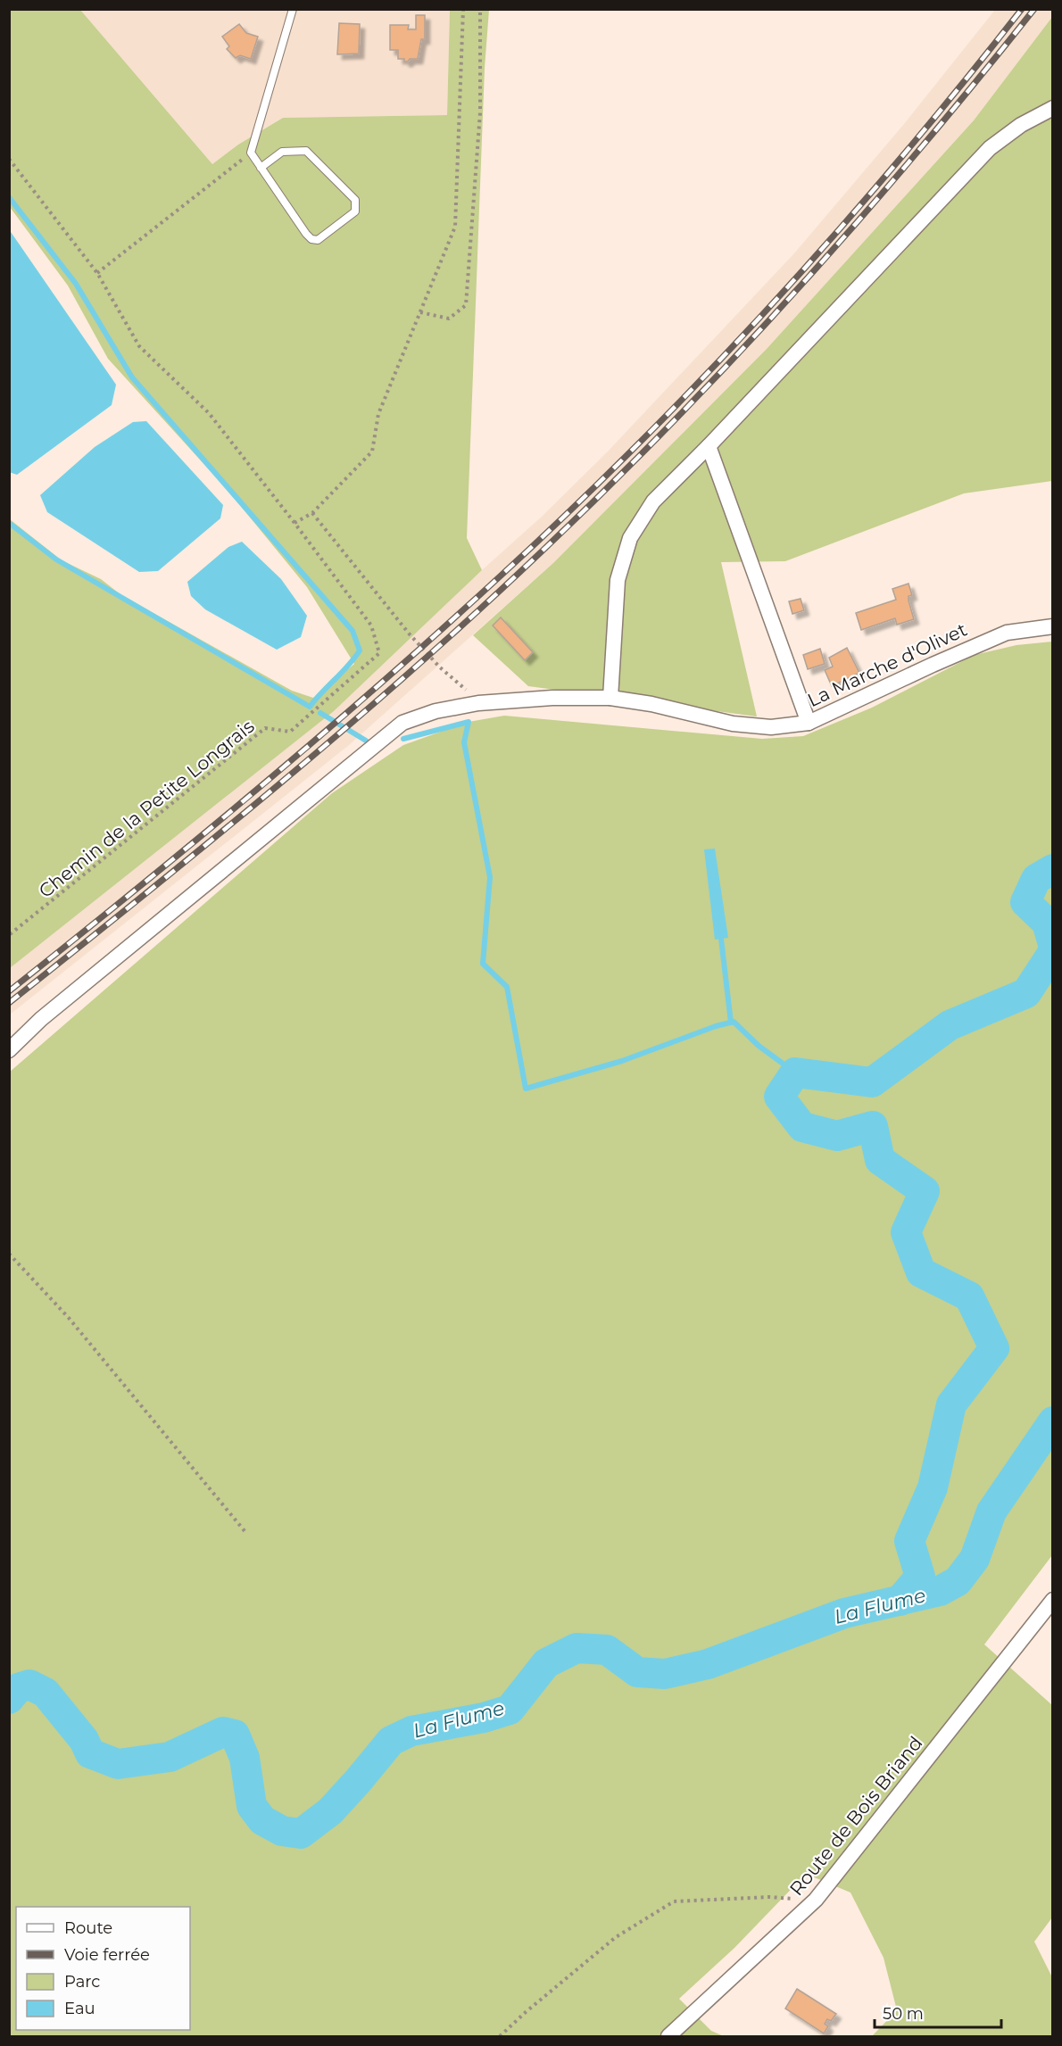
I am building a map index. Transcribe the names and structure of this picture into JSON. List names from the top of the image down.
{
  "streets": {
    "street": ["La Marche d'Olivet", "Route de Bois Briand"],
    "path": ["Chemin de la Petite Longrais"]
  },
  "water": ["La Flume"],
  "legend": [
    "Route",
    "Voie ferrée",
    "Parc",
    "Eau"
  ],
  "scale_bar": "50 m"
}
